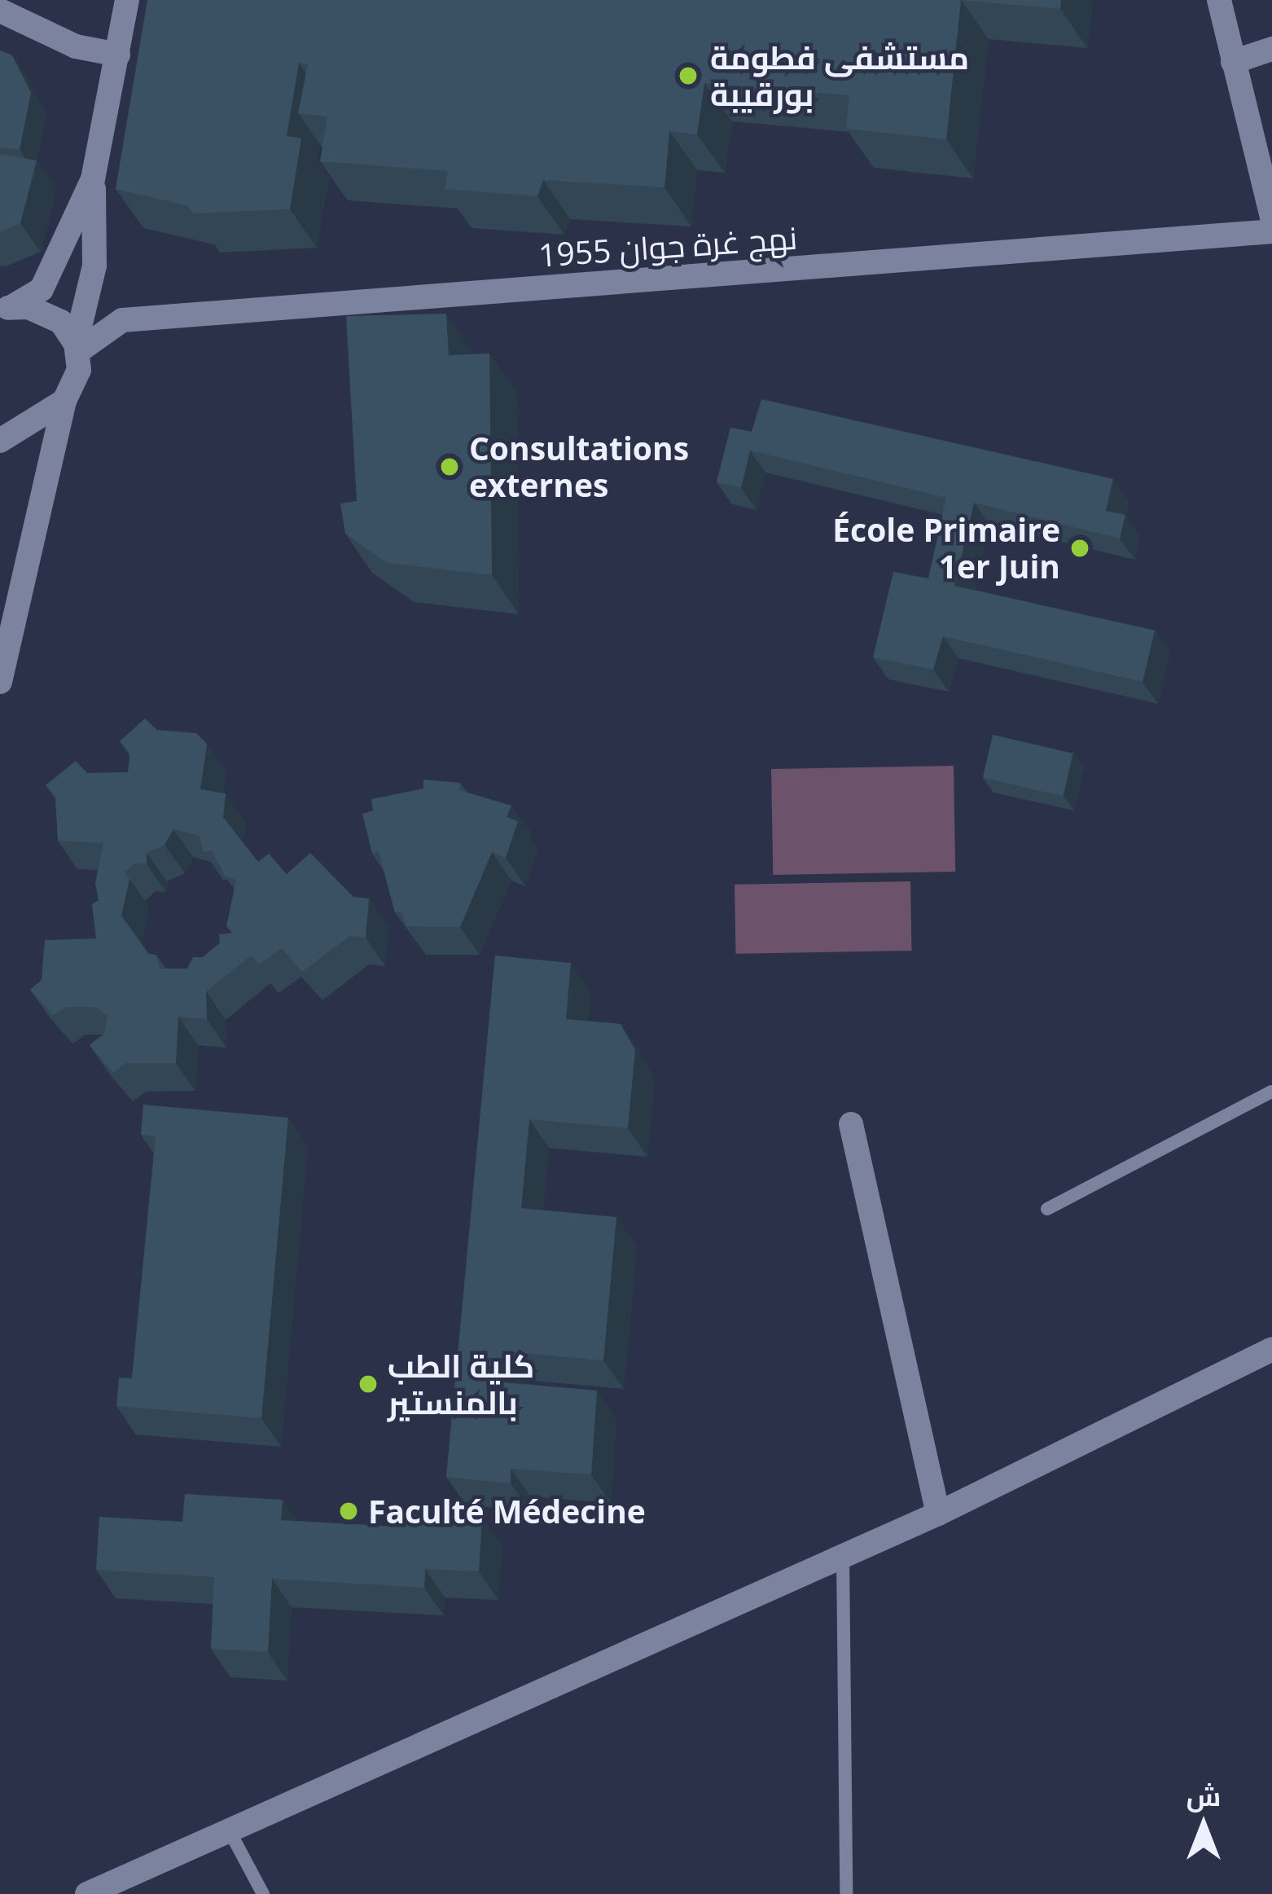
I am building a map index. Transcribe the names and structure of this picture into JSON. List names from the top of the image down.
{
  "streets": {
    "main road": ["نهج غرة جوان 1955"]
  },
  "places": [
    "مستشفى فطومة بورقيبة",
    "Consultations externes",
    "École Primaire 1er Juin",
    "كلية الطب بالمنستير",
    "Faculté Médecine"
  ],
  "north": "top"
}
